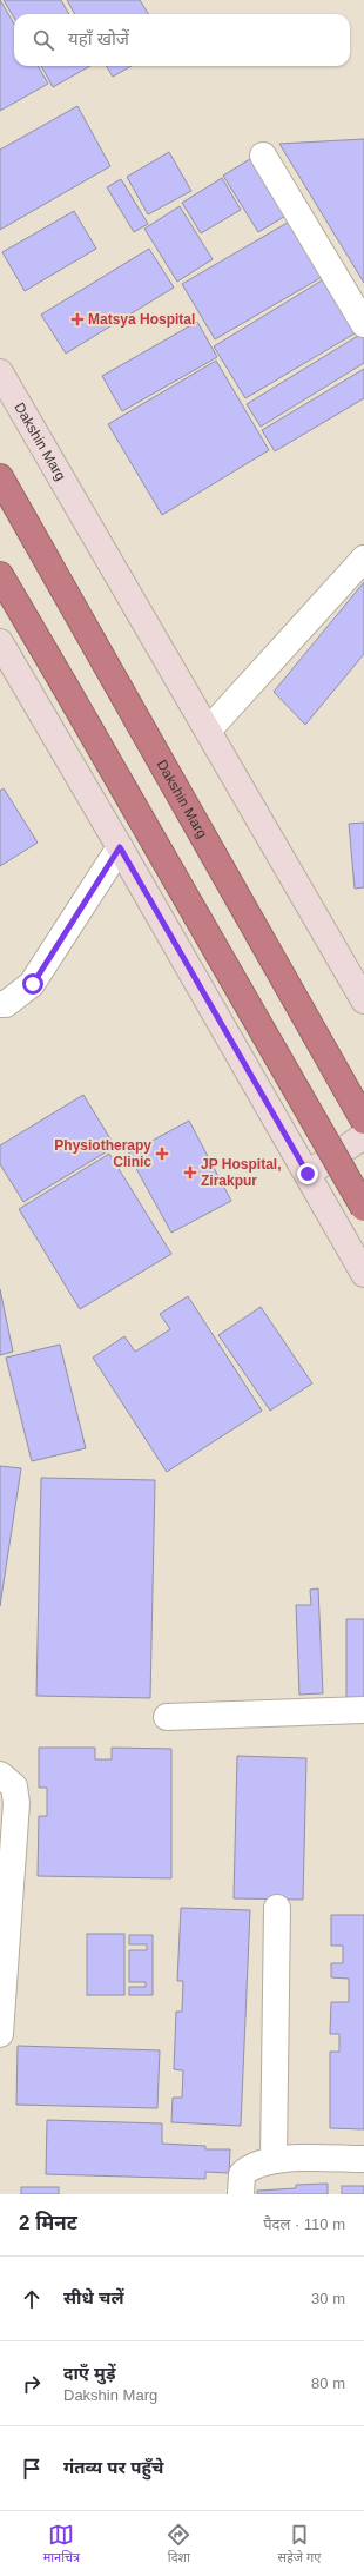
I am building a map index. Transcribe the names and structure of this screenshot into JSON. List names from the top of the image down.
{
  "streets": {
    "highway": ["Dakshin Marg"]
  },
  "places": {
    "health": ["Matsya Hospital", "Physiotherapy Clinic", "JP Hospital, Zirakpur"]
  },
  "page": {
    "search": "यहाँ खोजें",
    "heading": ["2 मिनट", "पैदल · 110 m"],
    "list": [
      ["सीधे चलें", "30 m"],
      ["दाएँ मुड़ें", "Dakshin Marg", "80 m"],
      "गंतव्य पर पहुँचे"
    ],
    "nav": ["मानचित्र", "दिशा", "सहेजे गए"]
  }
}
